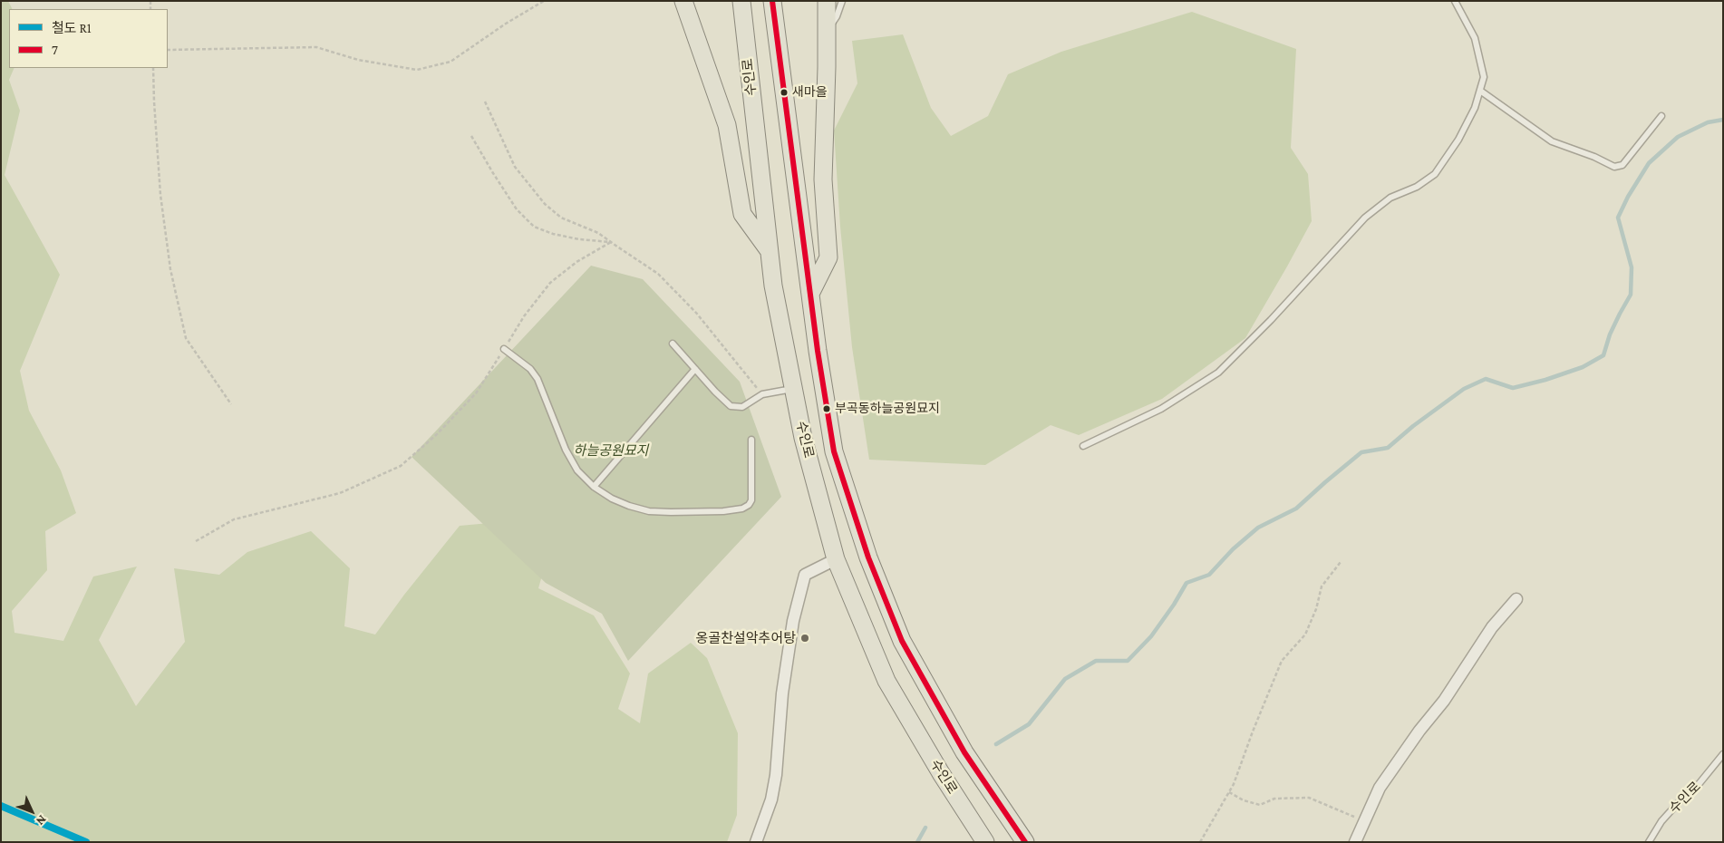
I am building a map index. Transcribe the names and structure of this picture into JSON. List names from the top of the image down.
{
  "streets": {
    "main road": ["수인로"]
  },
  "parks": ["하늘공원묘지"],
  "places": ["새마을", "부곡동하늘공원묘지", "옹골찬설악추어탕"],
  "lines": ["transit line 7", "rail line R1"],
  "legend": ["철도 R1", "7"],
  "north": "bottom right"
}
